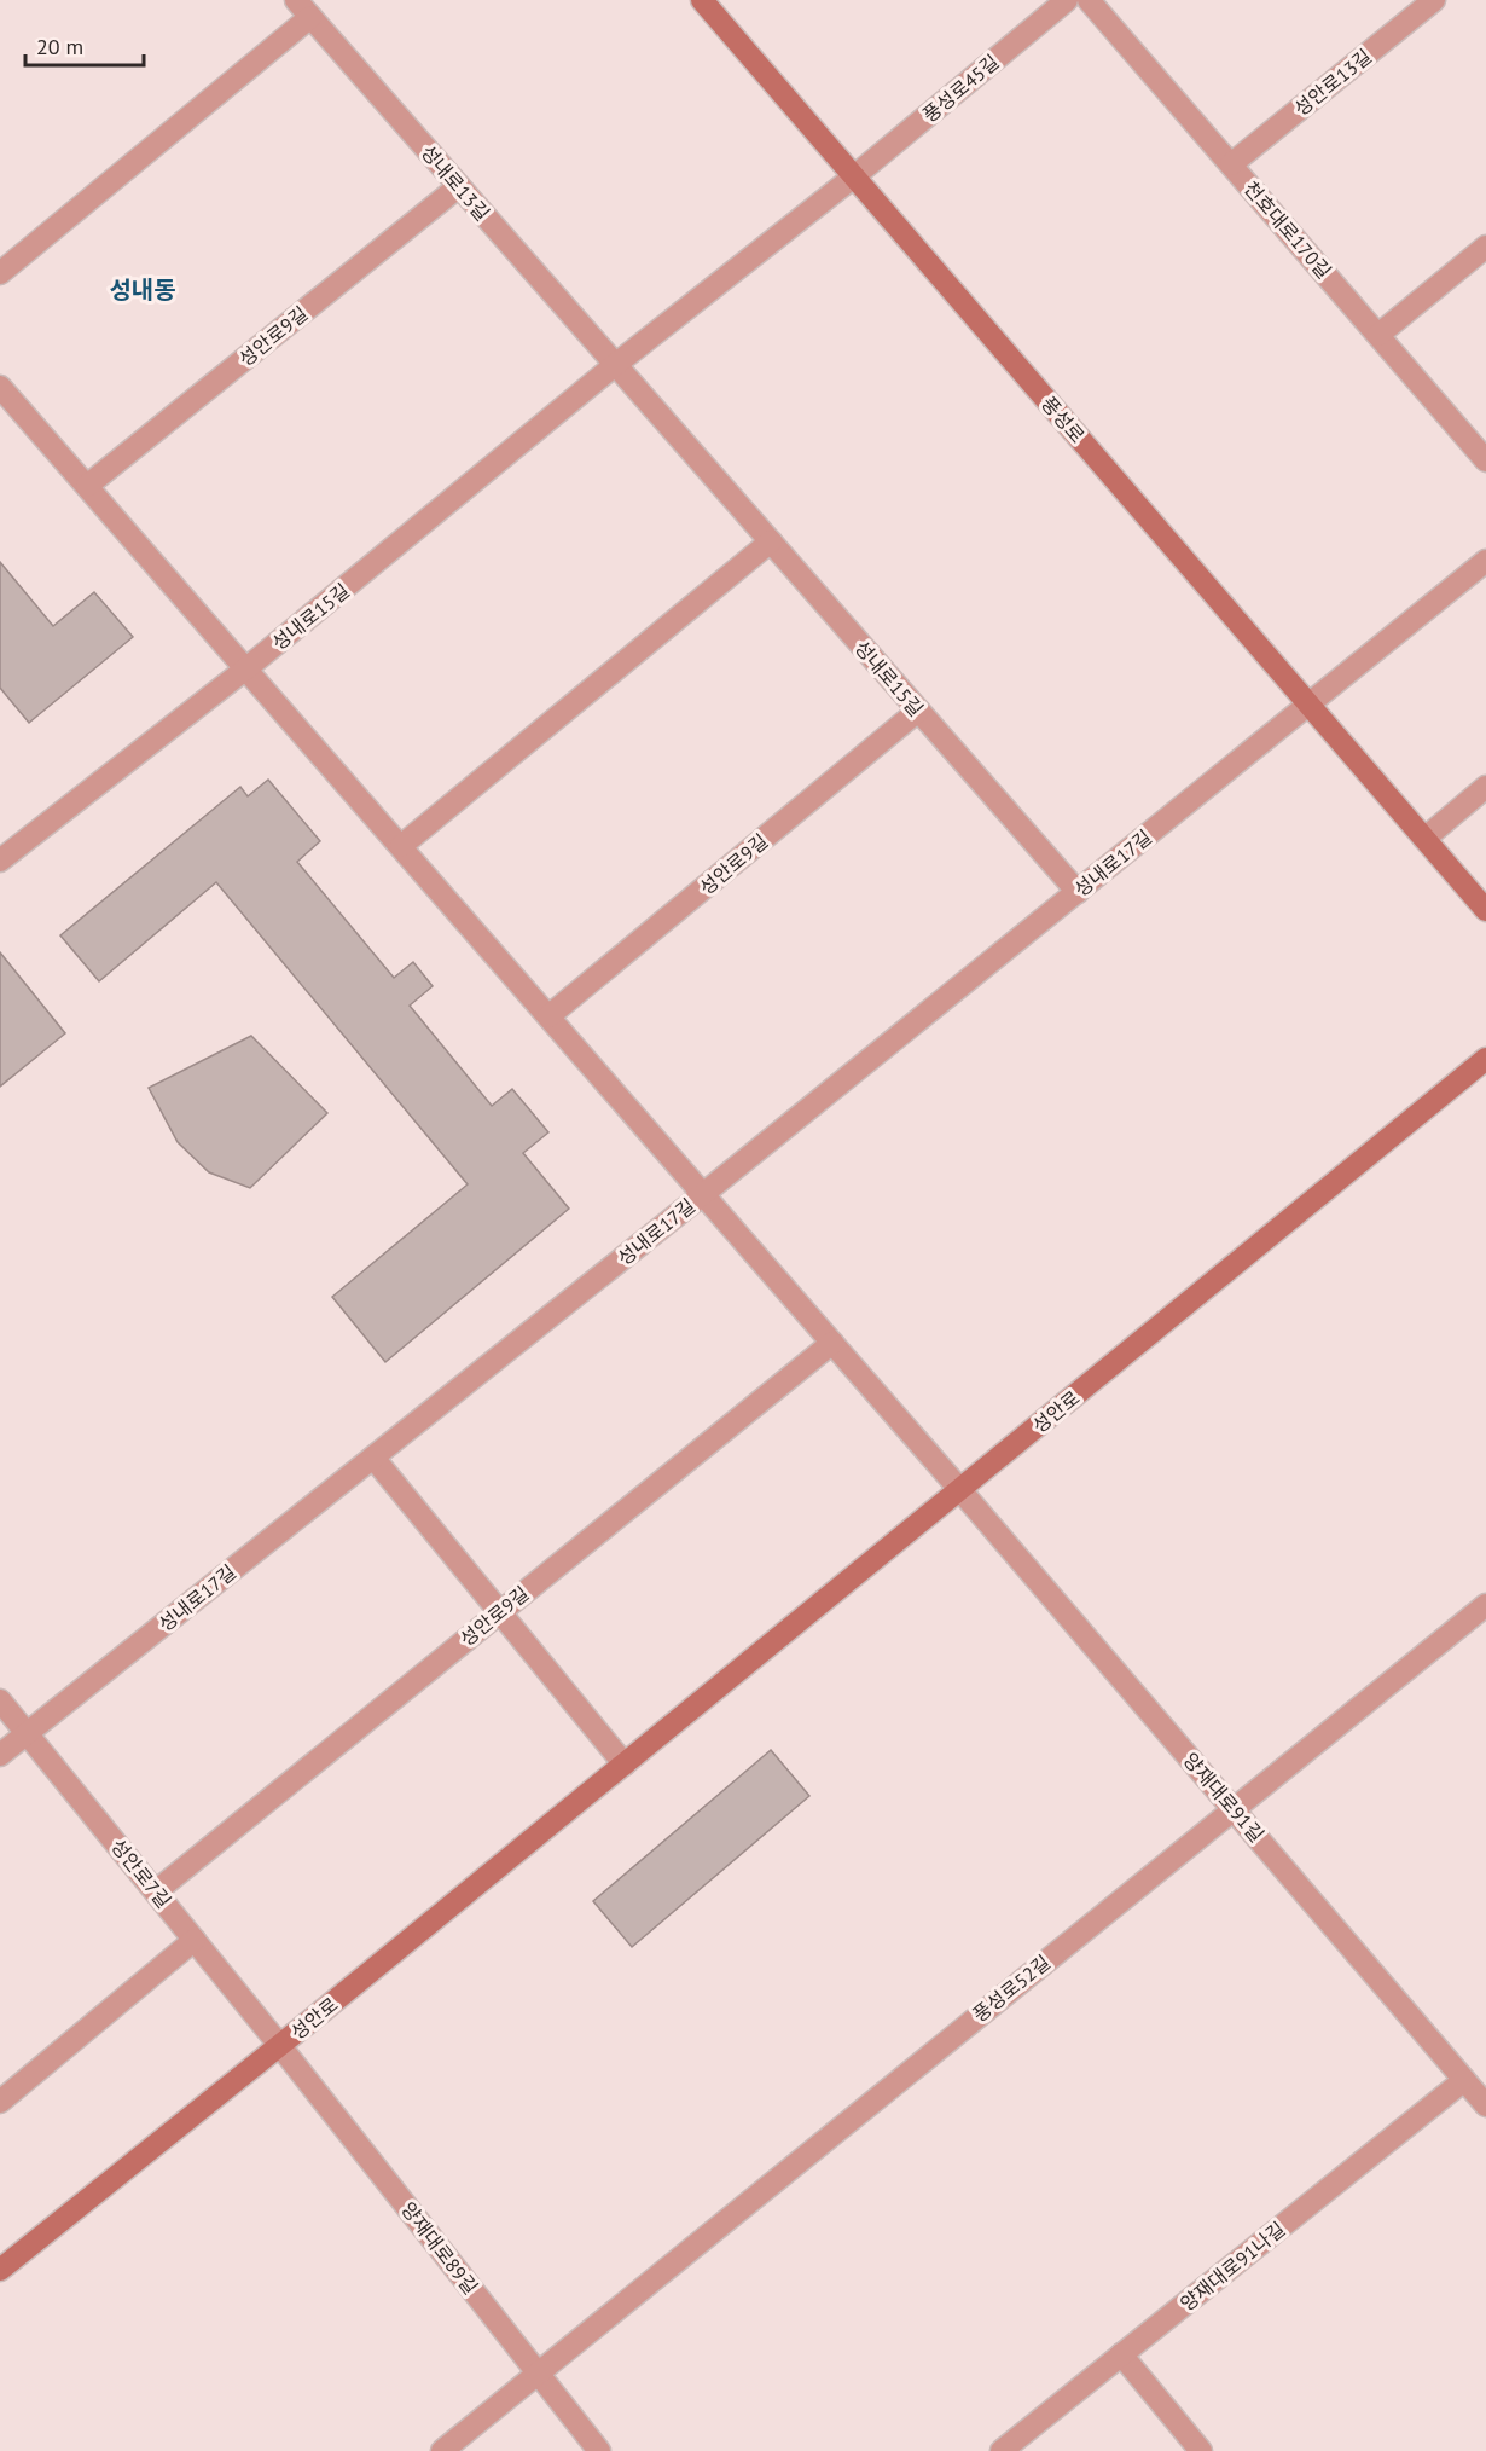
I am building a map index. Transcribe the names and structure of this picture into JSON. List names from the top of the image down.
{
  "streets": {
    "street": [
      "성안로13길",
      "풍성로45길",
      "성내로13길",
      "천호대로170길",
      "성안로9길",
      "풍성로",
      "성내로15길",
      "성내로17길",
      "성안로",
      "양재대로91길",
      "성안로7길",
      "풍성로52길",
      "양재대로89길",
      "양재대로91나길"
    ]
  },
  "crossings": [
    ["성안로13길", "천호대로170길"],
    ["풍성로45길", "풍성로"],
    ["풍성로45길", "성내로15길"],
    ["성내로13길", "성안로9길"],
    ["성내로13길", "성내로15길"],
    ["성안로9길", "성내로15길"],
    ["성안로9길", "성안로7길"],
    ["풍성로", "성내로15길"],
    ["풍성로", "성내로17길"],
    ["성내로15길", "성내로17길"],
    ["성내로17길", "성안로7길"],
    ["성안로", "양재대로91길"],
    ["성안로", "성안로7길"],
    ["성안로", "양재대로89길"],
    ["양재대로91길", "풍성로52길"],
    ["양재대로91길", "양재대로91나길"],
    ["성안로7길", "양재대로89길"],
    ["풍성로52길", "양재대로89길"]
  ],
  "districts": ["성내동"],
  "scale_bar": "20 m"
}
